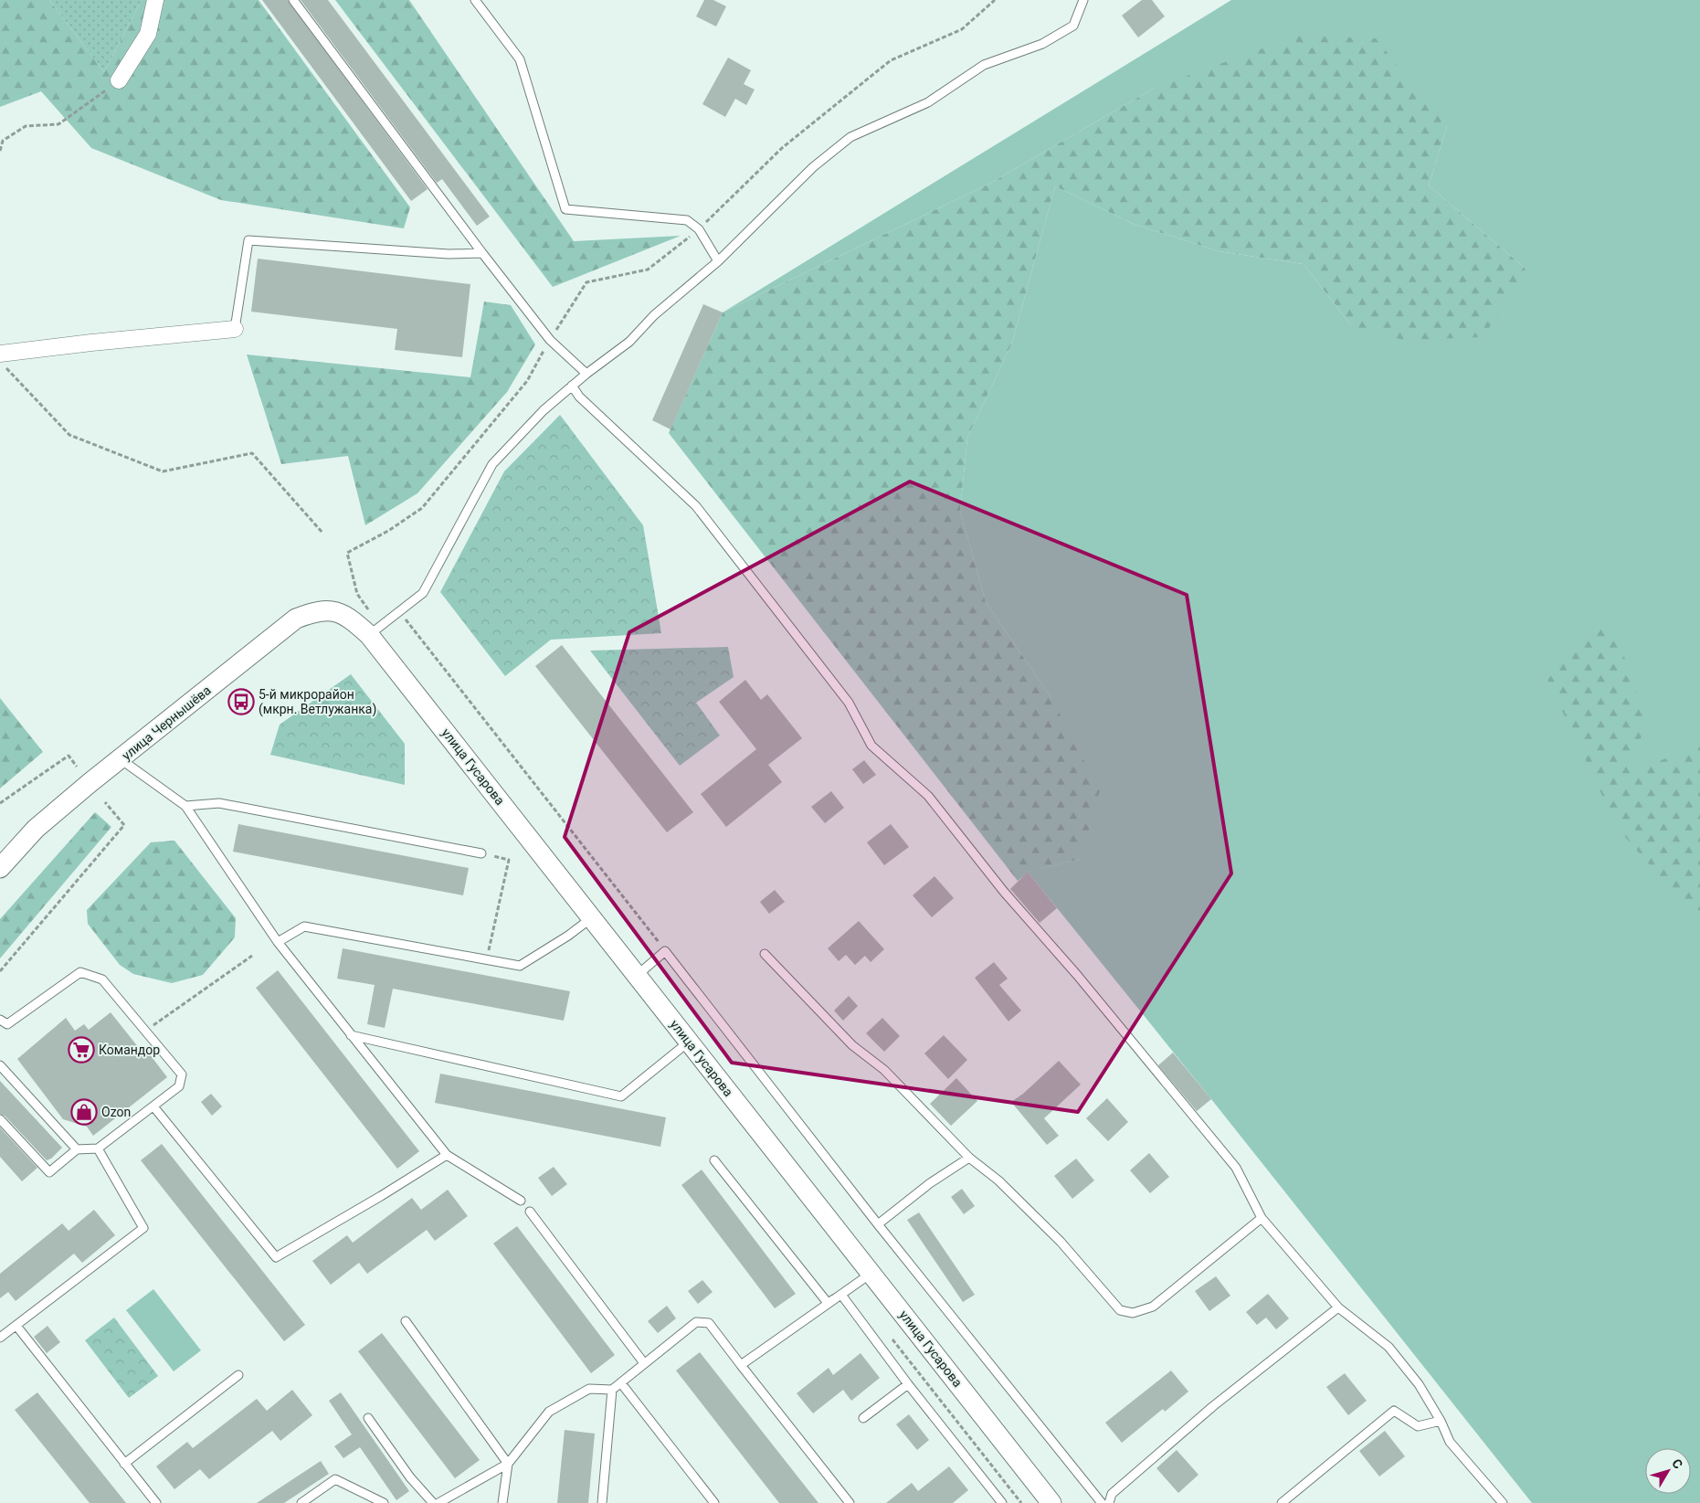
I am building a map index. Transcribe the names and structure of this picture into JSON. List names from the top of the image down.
{
  "streets": {
    "street": ["улица Чернышёва", "улица Гусарова"]
  },
  "crossings": [
    ["улица Чернышёва", "улица Гусарова"]
  ],
  "places": {
    "bus stop": ["5-й микрорайон (мкрн. Ветлужанка)"],
    "supermarket": ["Командор"],
    "shop": ["Ozon"]
  },
  "north": "top right"
}
